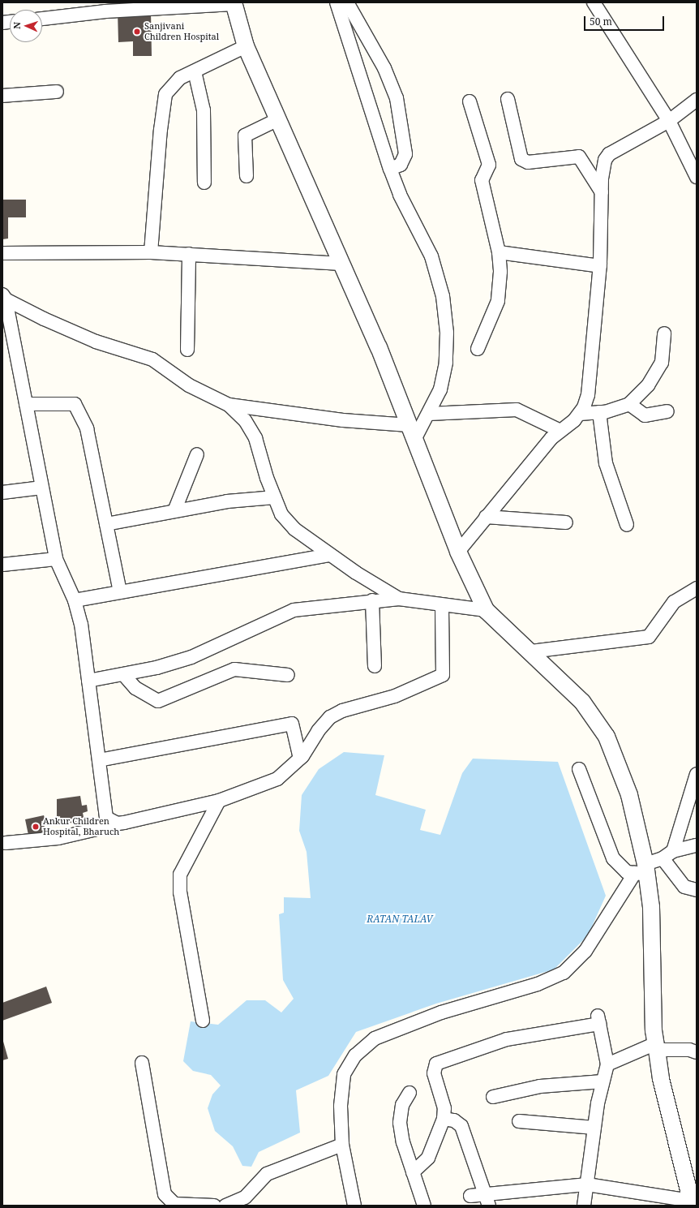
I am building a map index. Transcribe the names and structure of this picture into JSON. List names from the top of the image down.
{
  "water": ["RATAN TALAV"],
  "places": ["Sanjivani Children Hospital", "Ankur Children Hospital, Bharuch"],
  "scale_bar": "50 m",
  "north": "left"
}
